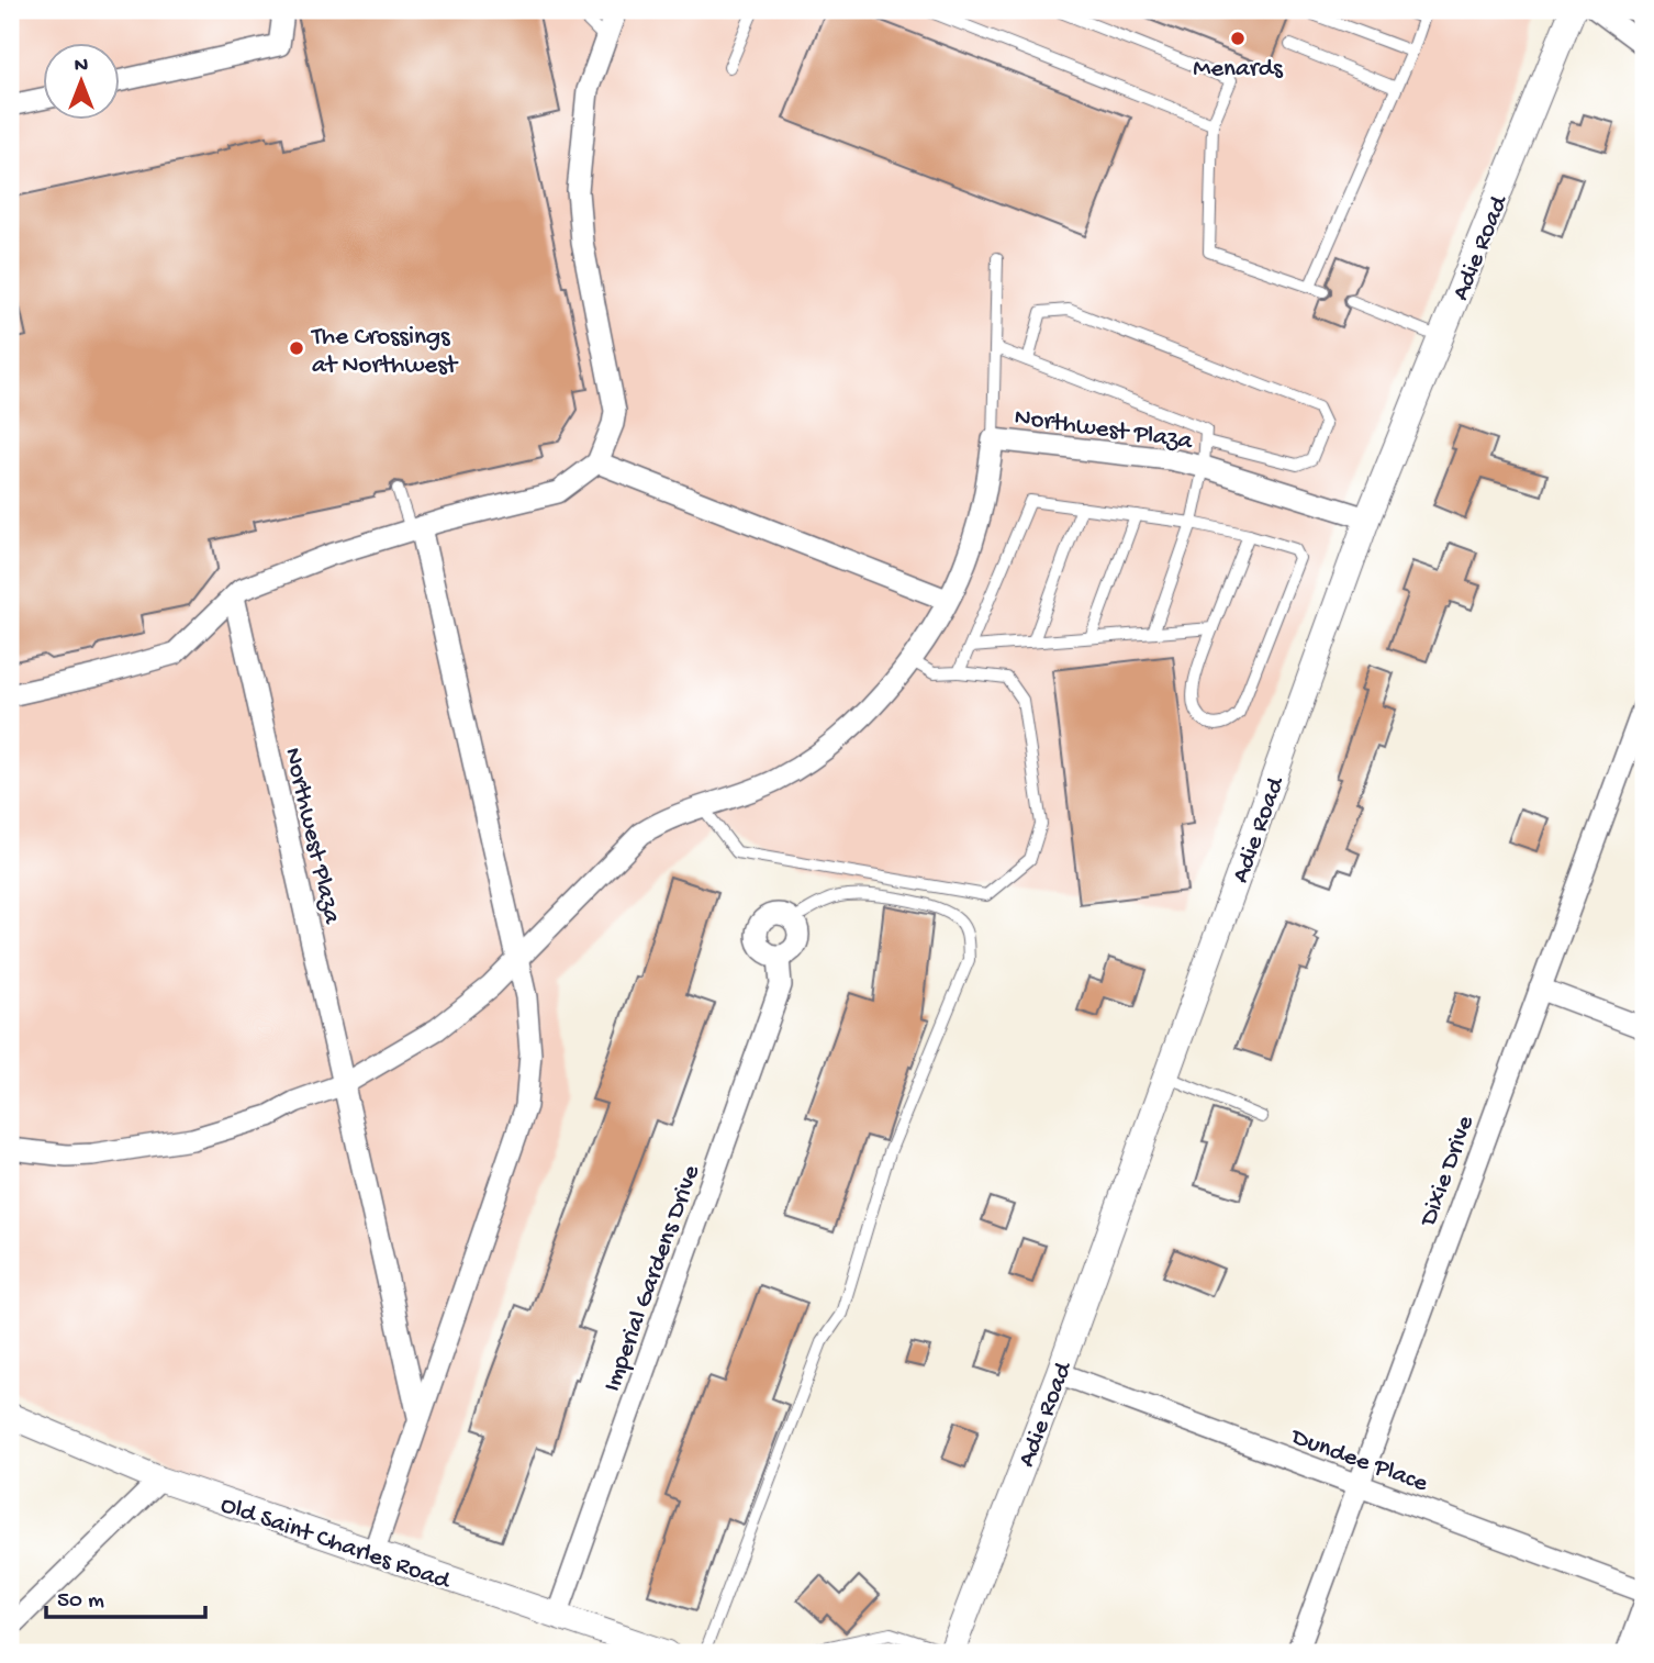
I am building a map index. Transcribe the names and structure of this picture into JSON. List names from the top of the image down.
{
  "streets": {
    "street": [
      "Adie Road",
      "Northwest Plaza",
      "Dixie Drive",
      "Imperial Gardens Drive",
      "Dundee Place",
      "Old Saint Charles Road"
    ]
  },
  "crossings": [
    ["Adie Road", "Northwest Plaza"],
    ["Adie Road", "Dundee Place"],
    ["Dixie Drive", "Dundee Place"],
    ["Imperial Gardens Drive", "Old Saint Charles Road"]
  ],
  "places": ["Menards", "The Crossings at Northwest"],
  "scale_bar": "50 m",
  "north": "top"
}
